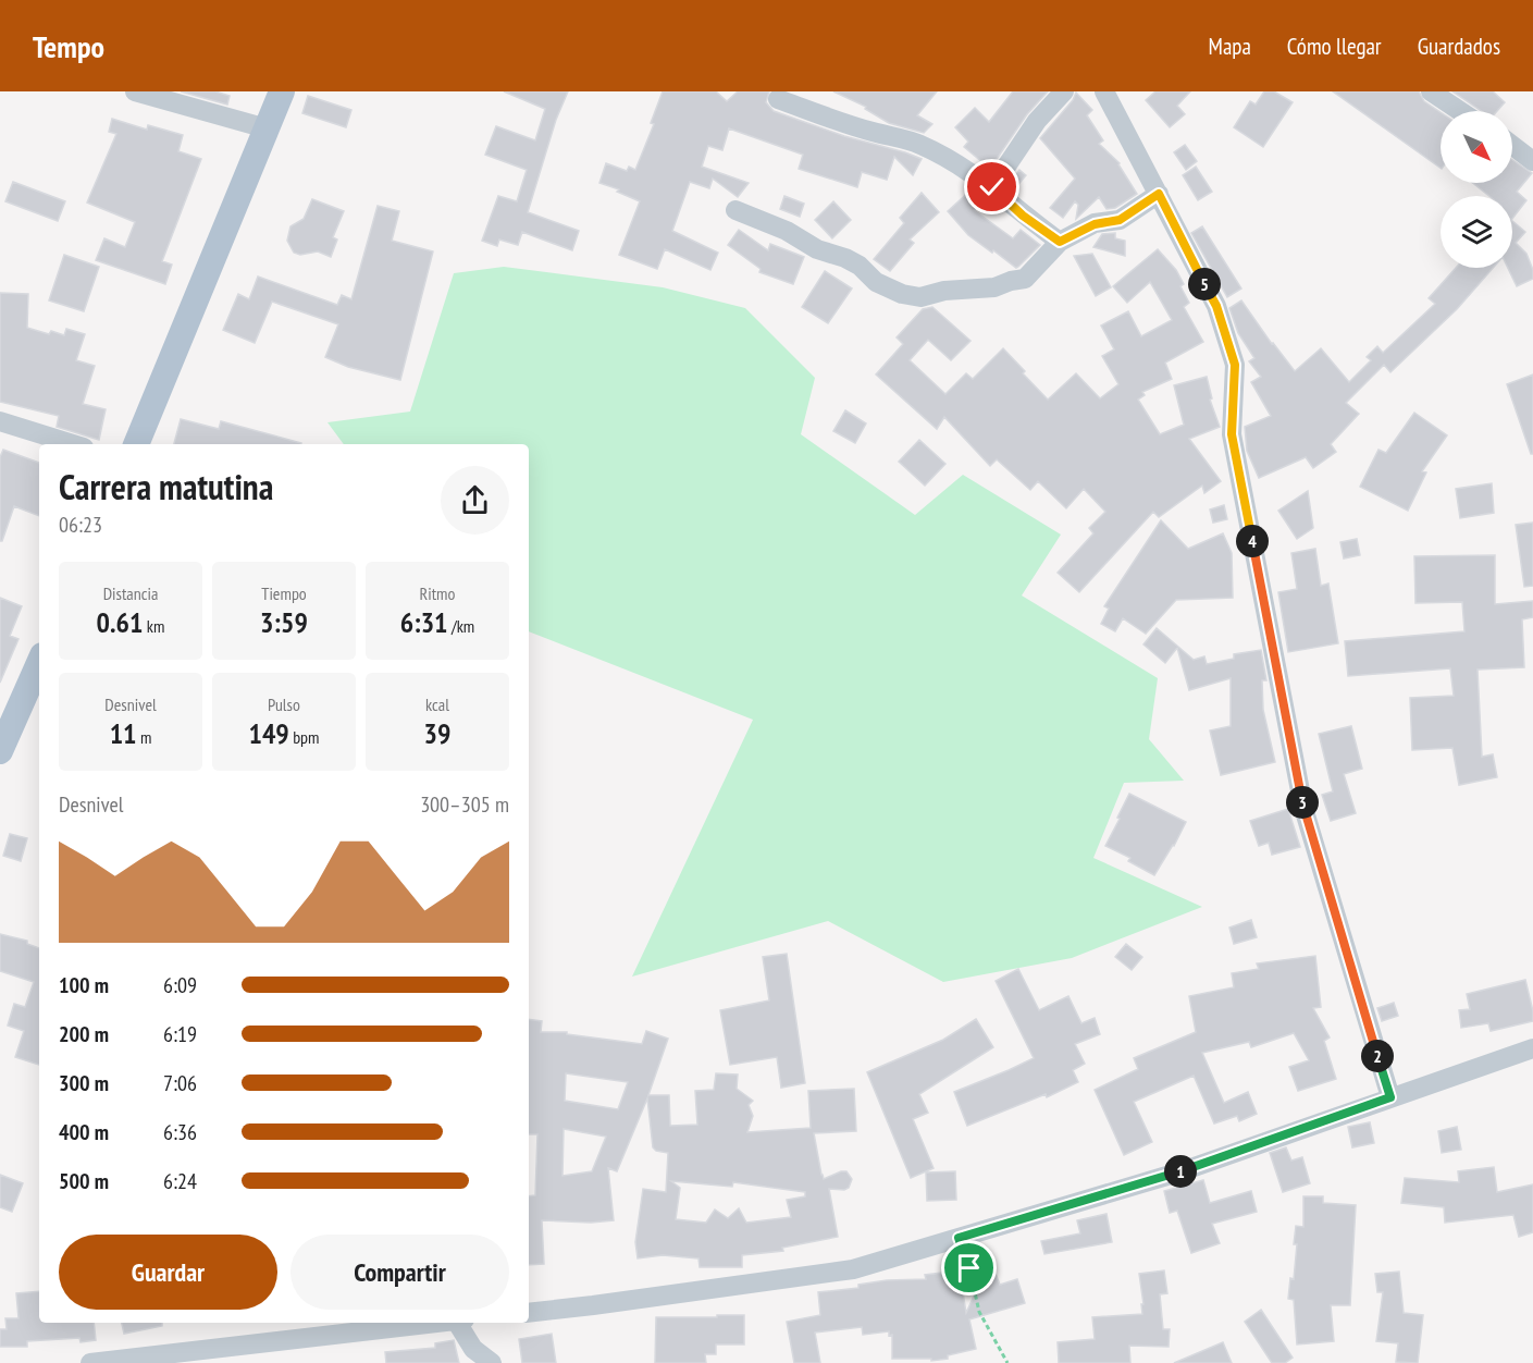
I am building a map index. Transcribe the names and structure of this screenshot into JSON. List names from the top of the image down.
{
  "north": "bottom right",
  "page": {
    "header": "Tempo",
    "nav": ["Mapa", "Cómo llegar", "Guardados"],
    "pins": [
      "5",
      "4",
      "3",
      "2",
      "1"
    ],
    "heading": ["Carrera matutina", "06:23"],
    "stats": [
      ["Distancia", "0.61 km"],
      ["Tiempo", "3:59"],
      ["Ritmo", "6:31 /km"],
      ["Desnivel", "11 m"],
      ["Pulso", "149 bpm"],
      ["kcal", "39"]
    ],
    "chart": ["Desnivel", "300–305 m"],
    "list": [
      {
        "name": "100 m",
        "note": "6:09"
      },
      {
        "name": "200 m",
        "note": "6:19"
      },
      {
        "name": "300 m",
        "note": "7:06"
      },
      {
        "name": "400 m",
        "note": "6:36"
      },
      {
        "name": "500 m",
        "note": "6:24"
      }
    ],
    "buttons": ["Guardar", "Compartir"]
  }
}
